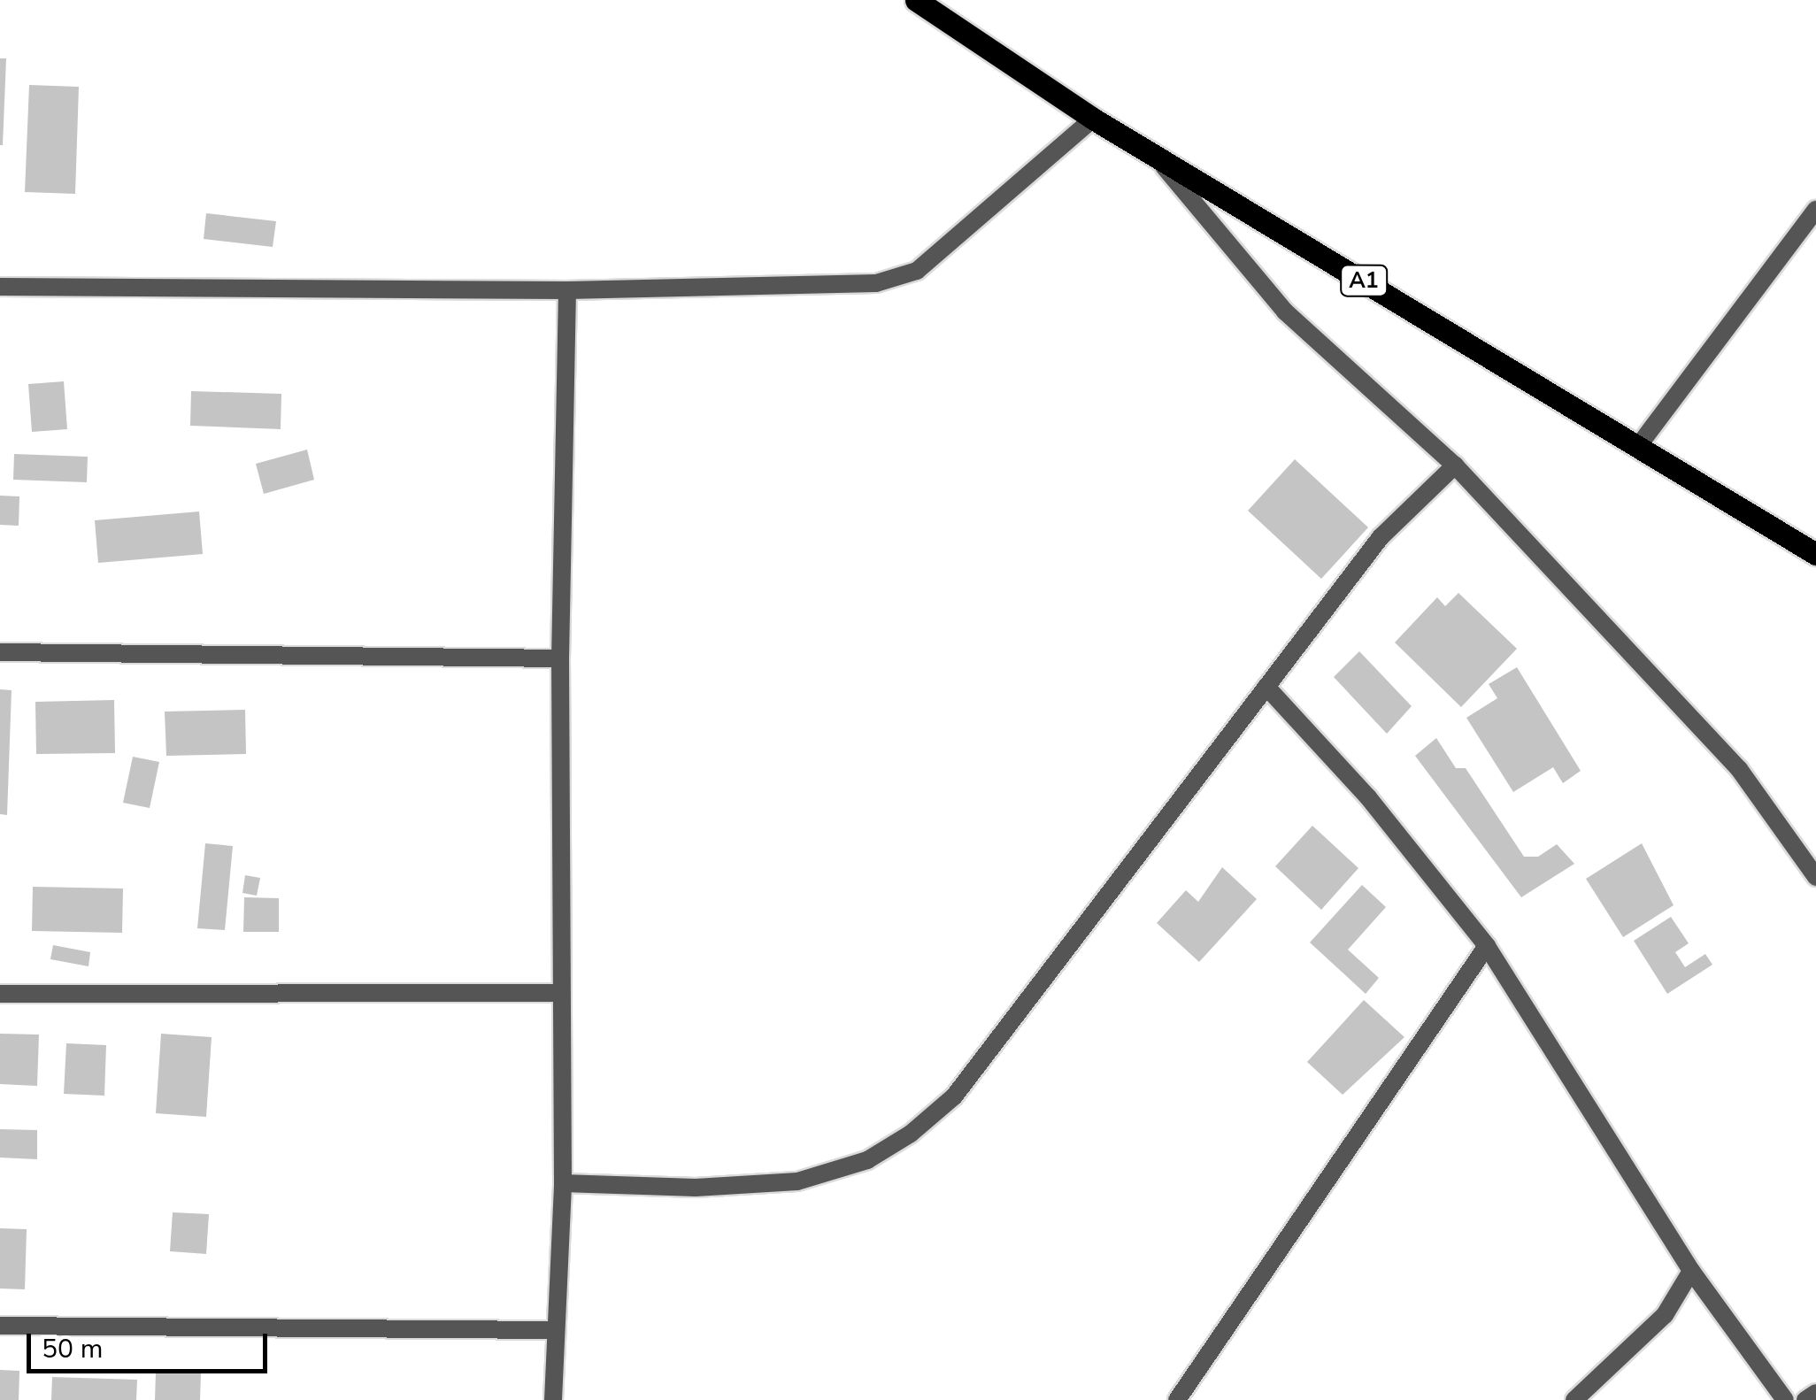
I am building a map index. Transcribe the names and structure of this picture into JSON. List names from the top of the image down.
{
  "streets": {
    "main road": ["A1"]
  },
  "scale_bar": "50 m"
}
